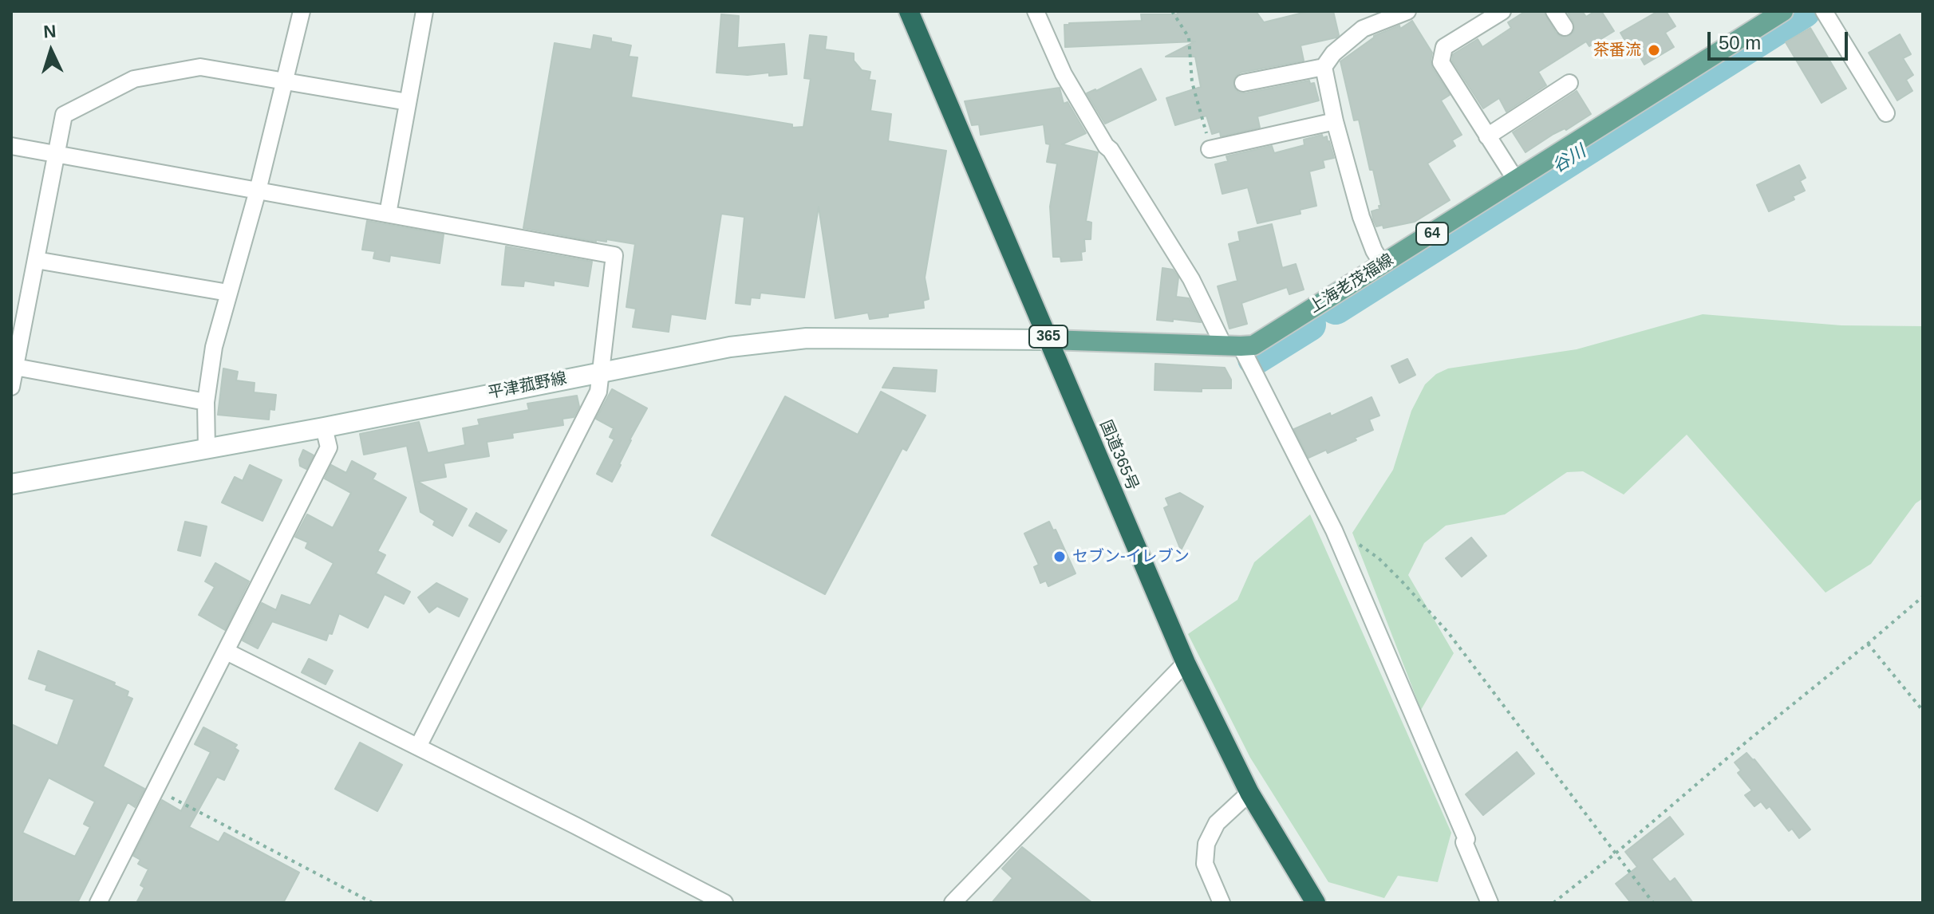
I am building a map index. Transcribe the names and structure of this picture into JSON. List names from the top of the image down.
{
  "streets": {
    "highway": ["365", "国道365号"],
    "main road": ["64", "上海老茂福線", "平津菰野線"]
  },
  "crossings": [
    ["上海老茂福線", "平津菰野線"],
    ["上海老茂福線", "国道365号"],
    ["平津菰野線", "国道365号"]
  ],
  "water": ["谷川"],
  "places": ["茶番流", "セブン-イレブン"],
  "scale_bar": "50 m",
  "north": "top"
}
